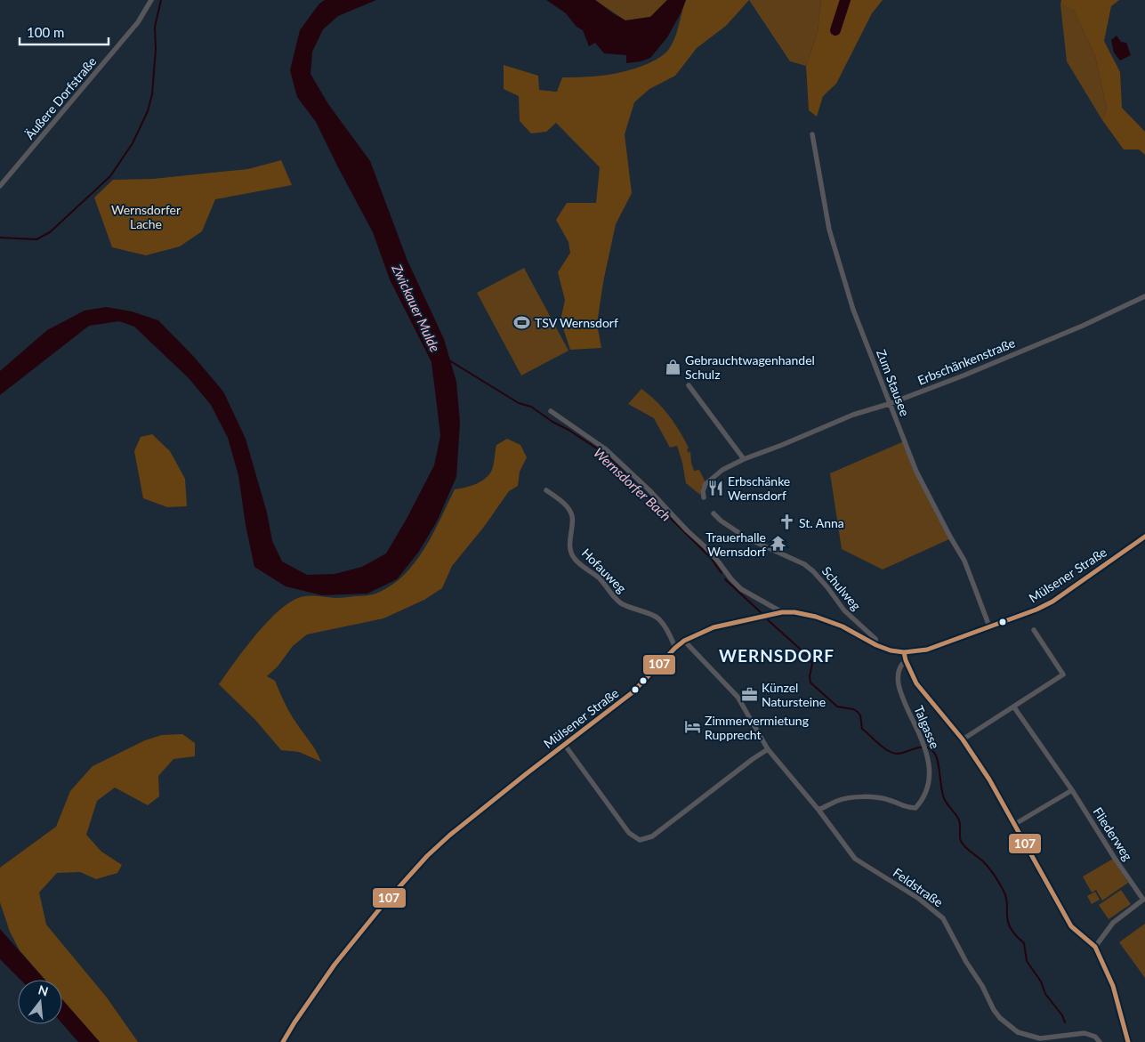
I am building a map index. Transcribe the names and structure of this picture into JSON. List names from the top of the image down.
{
  "streets": {
    "street": [
      "Äußere Dorfstraße",
      "Erbschänkenstraße",
      "Zum Stausee",
      "Hofauweg",
      "Mülsener Straße",
      "Schulweg",
      "Talgasse",
      "Fliederweg",
      "Feldstraße"
    ]
  },
  "crossings": [
    ["Erbschänkenstraße", "Zum Stausee"],
    ["Zum Stausee", "Mülsener Straße"],
    ["Hofauweg", "Mülsener Straße"],
    ["Mülsener Straße", "Schulweg"],
    ["Mülsener Straße", "Feldstraße"],
    ["Talgasse", "Feldstraße"]
  ],
  "districts": ["WERNSDORF"],
  "water": ["Zwickauer Mulde", "Wernsdorfer Bach"],
  "parks": ["Wernsdorfer Lache"],
  "places": {
    "sports": ["TSV Wernsdorf"],
    "shop": ["Gebrauchtwagenhandel Schulz"],
    "restaurant": ["Erbschänke Wernsdorf"],
    "church": ["St. Anna"],
    "temple": ["Trauerhalle Wernsdorf"],
    "office": ["Künzel Natursteine"],
    "hotel": ["Zimmervermietung Rupprecht"]
  },
  "lines": ["transit line 107"],
  "scale_bar": "100 m",
  "north": "top"
}
